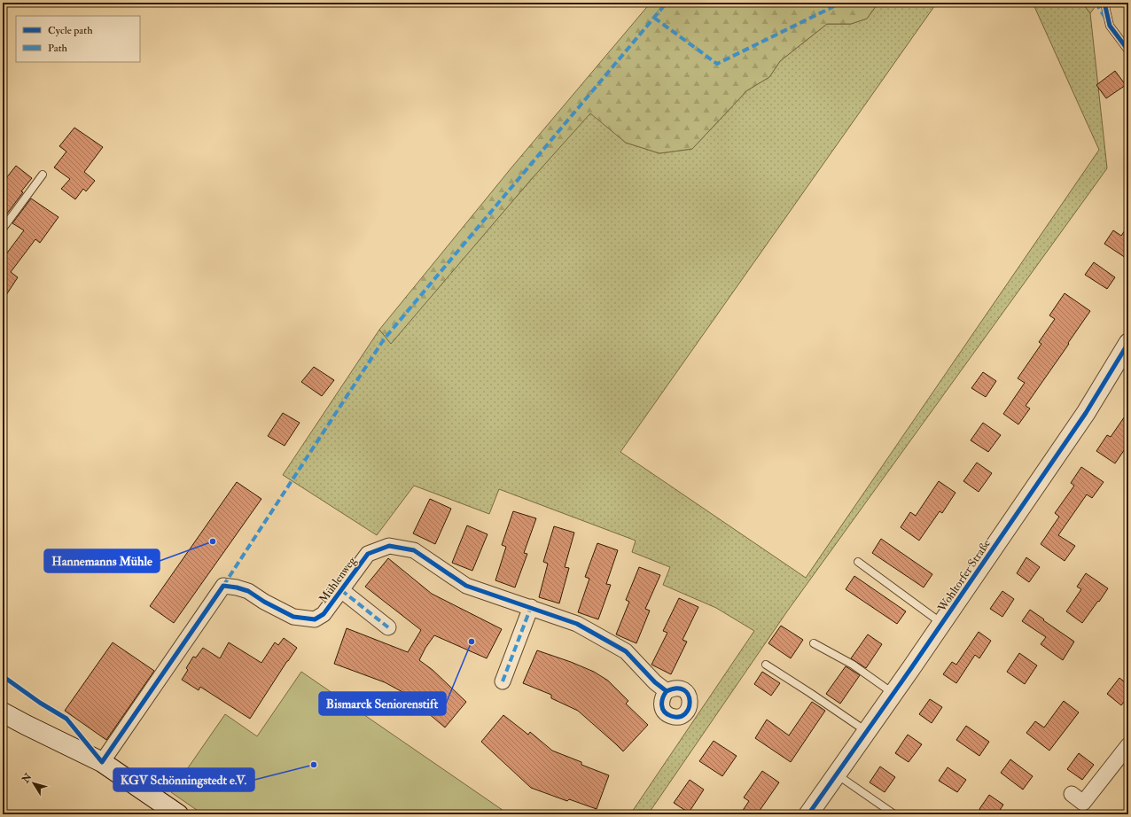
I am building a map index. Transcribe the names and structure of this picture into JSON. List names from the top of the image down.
{
  "streets": {
    "street": ["Wohltorfer Straße", "Mühlenweg"]
  },
  "places": ["Hannemanns Mühle", "Bismarck Seniorenstift", "KGV Schönningstedt e.V."],
  "legend": ["Cycle path", "Path"],
  "north": "top left"
}
